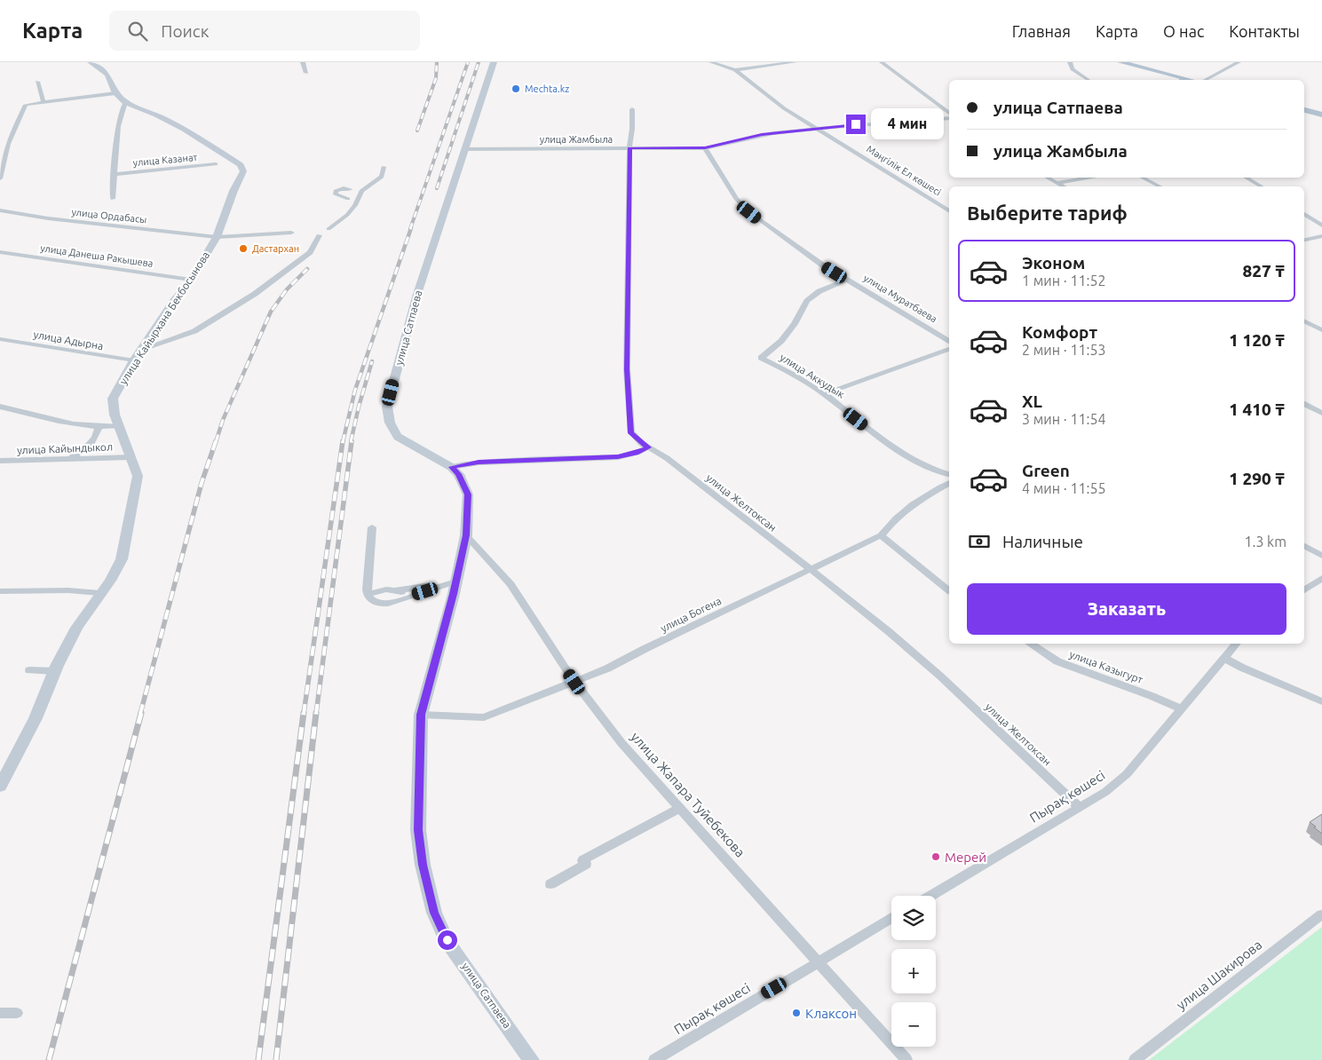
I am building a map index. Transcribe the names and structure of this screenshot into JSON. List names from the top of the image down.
{
  "streets": {
    "street": [
      "улица Жамбыла",
      "улица Казанат",
      "Мәңгілік Ел көшесі",
      "улица Ордабасы",
      "улица Данеша Ракышева",
      "улица Муратбаева",
      "улица Кайырхана Бекбосынова",
      "улица Сатпаева",
      "улица Адырна",
      "улица Аккудык",
      "улица Кайындыкол",
      "улица Желтоксан",
      "улица Богена",
      "улица Казыгурт",
      "улица Жапара Туйебекова",
      "Пырақ көшесі",
      "улица Шакирова"
    ]
  },
  "crossings": [
    ["улица Жамбыла", "Мәңгілік Ел көшесі"],
    ["улица Жамбыла", "улица Муратбаева"],
    ["улица Жамбыла", "улица Сатпаева"],
    ["улица Жамбыла", "улица Желтоксан"],
    ["улица Ордабасы", "улица Кайырхана Бекбосынова"],
    ["улица Данеша Ракышева", "улица Кайырхана Бекбосынова"],
    ["улица Муратбаева", "улица Аккудык"],
    ["улица Кайырхана Бекбосынова", "улица Адырна"],
    ["улица Кайырхана Бекбосынова", "улица Кайындыкол"],
    ["улица Сатпаева", "улица Богена"],
    ["улица Сатпаева", "улица Жапара Туйебекова"],
    ["улица Желтоксан", "улица Богена"],
    ["улица Желтоксан", "Пырақ көшесі"],
    ["улица Богена", "улица Жапара Туйебекова"],
    ["улица Казыгурт", "Пырақ көшесі"],
    ["улица Жапара Туйебекова", "Пырақ көшесі"]
  ],
  "places": [
    "Mechta.kz",
    "Дастархан",
    "Мерей",
    "Клаксон"
  ],
  "page": {
    "header": "Карта",
    "search": "Поиск",
    "nav": [
      "Главная",
      "Карта",
      "О нас",
      "Контакты"
    ],
    "banner": ["улица Сатпаева", "улица Жамбыла"],
    "bubble": "4 мин",
    "heading": "Выберите тариф",
    "list": [
      {
        "name": "Эконом",
        "note": "1 мин · 11:52",
        "value": "827 ₸"
      },
      {
        "name": "Комфорт",
        "note": "2 мин · 11:53",
        "value": "1 120 ₸"
      },
      {
        "name": "XL",
        "note": "3 мин · 11:54",
        "value": "1 410 ₸"
      },
      {
        "name": "Green",
        "note": "4 мин · 11:55",
        "value": "1 290 ₸"
      }
    ],
    "pay": ["Наличные", "1.3 km"],
    "buttons": "Заказать",
    "map_buttons": ["+", "−"]
  }
}
